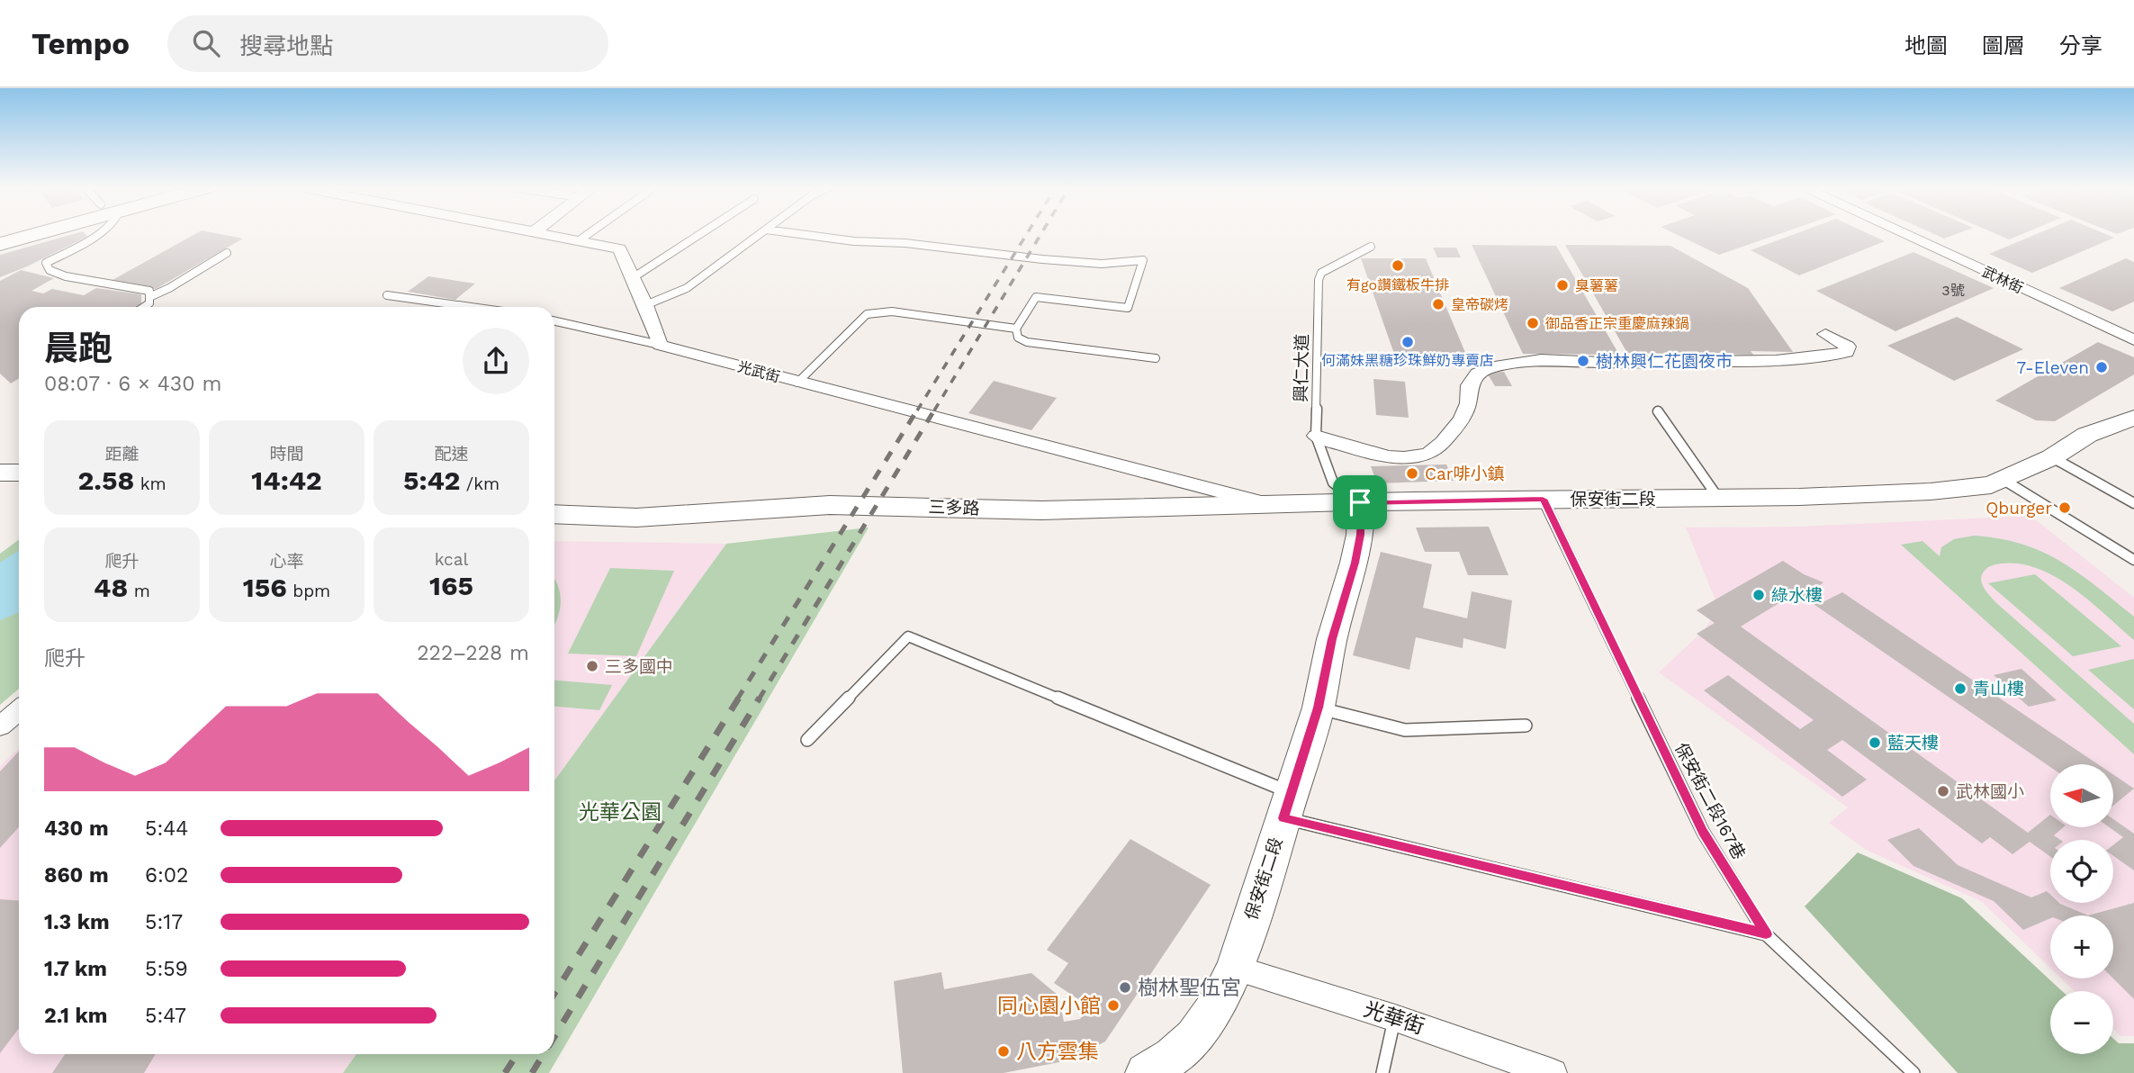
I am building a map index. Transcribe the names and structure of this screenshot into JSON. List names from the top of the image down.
{
  "streets": {
    "street": [
      "武林街",
      "光武街",
      "保安街二段",
      "三多路",
      "光華街"
    ],
    "lane": ["興仁大道", "保安街二段167巷"]
  },
  "crossings": [
    ["興仁大道", "保安街二段"],
    ["興仁大道", "三多路"],
    ["光武街", "三多路"],
    ["保安街二段", "三多路"],
    ["保安街二段", "保安街二段167巷"],
    ["保安街二段", "光華街"]
  ],
  "parks": ["光華公園"],
  "places": [
    "有go讚鐵板牛排",
    "臭薯薯",
    "皇帝碳烤",
    "御品香正宗重慶麻辣鍋",
    "何滿妹黑糖珍珠鮮奶專賣店",
    "樹林興仁花園夜市",
    "7-Eleven",
    "Car啡小鎮",
    "Qburger",
    "綠水樓",
    "三多國中",
    "青山樓",
    "藍天樓",
    "武林國小",
    "樹林聖伍宮",
    "同心園小館",
    "八方雲集"
  ],
  "house_numbers": ["3號"],
  "north": "left",
  "page": {
    "header": "Tempo",
    "search": "搜尋地點",
    "nav": ["地圖", "圖層", "分享"],
    "heading": ["晨跑", "08:07 · 6 × 430 m"],
    "stats": [
      ["距離", "2.58 km"],
      ["時間", "14:42"],
      ["配速", "5:42 /km"],
      ["爬升", "48 m"],
      ["心率", "156 bpm"],
      ["kcal", "165"]
    ],
    "chart": ["爬升", "222–228 m"],
    "map_buttons": ["+", "−"],
    "list": [
      {
        "name": "430 m",
        "note": "5:44"
      },
      {
        "name": "860 m",
        "note": "6:02"
      },
      {
        "name": "1.3 km",
        "note": "5:17"
      },
      {
        "name": "1.7 km",
        "note": "5:59"
      },
      {
        "name": "2.1 km",
        "note": "5:47"
      }
    ]
  }
}
